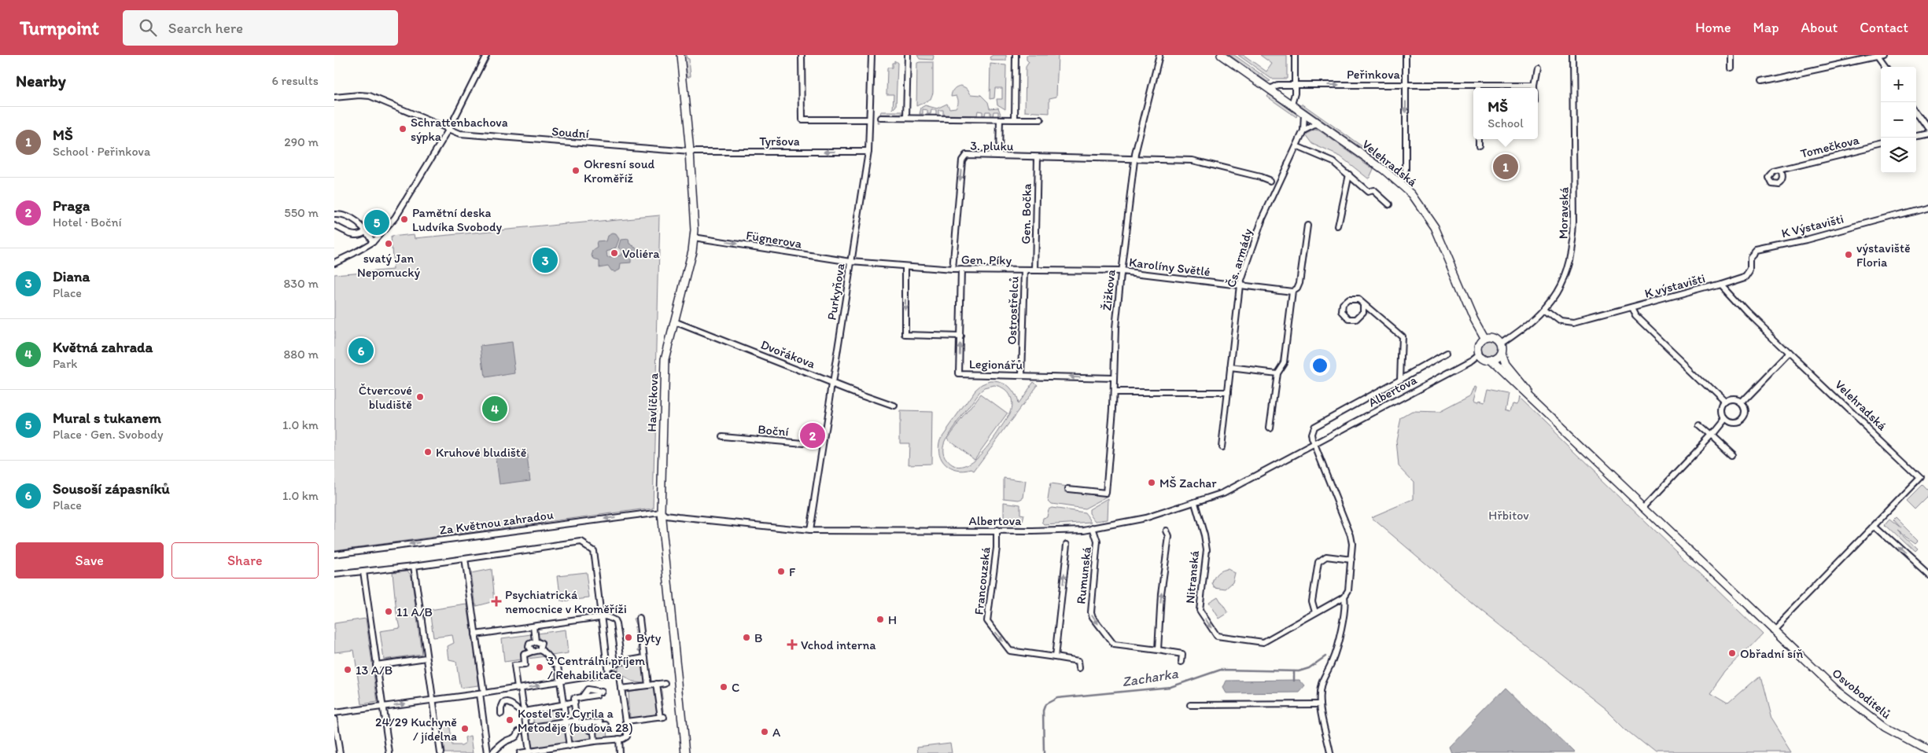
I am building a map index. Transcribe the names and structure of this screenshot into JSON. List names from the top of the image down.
{
  "streets": {
    "main road": ["Velehradská", "Havlíčkova", "Osvoboditelů"],
    "street": [
      "Peřinkova",
      "Soudní",
      "Tyršova",
      "3. pluku",
      "Tomečkova",
      "Moravská",
      "Gen. Bočka",
      "K Výstavišti",
      "Fügnerova",
      "Čs. armády",
      "Gen. Píky",
      "Karolíny Světlé",
      "K výstavišti",
      "Žižkova",
      "Purkyňova",
      "Ostrostřelců",
      "Dvořákova",
      "Legionářů",
      "Albertova",
      "Boční",
      "Za Květnou zahradou",
      "Rumunská",
      "Nitranská",
      "Francouzská"
    ]
  },
  "crossings": [
    ["Peřinkova", "Velehradská"],
    ["Soudní", "Tyršova"],
    ["Soudní", "Havlíčkova"],
    ["Tyršova", "Purkyňova"],
    ["Tyršova", "Havlíčkova"],
    ["3. pluku", "Gen. Bočka"],
    ["3. pluku", "Gen. Píky"],
    ["3. pluku", "Žižkova"],
    ["Velehradská", "Moravská"],
    ["Velehradská", "K výstavišti"],
    ["Velehradská", "Albertova"],
    ["Moravská", "K výstavišti"],
    ["Moravská", "Albertova"],
    ["Gen. Bočka", "Gen. Píky"],
    ["K Výstavišti", "K výstavišti"],
    ["Fügnerova", "Gen. Píky"],
    ["Fügnerova", "Purkyňova"],
    ["Fügnerova", "Havlíčkova"],
    ["Čs. armády", "Karolíny Světlé"],
    ["Gen. Píky", "Karolíny Světlé"],
    ["Gen. Píky", "Žižkova"],
    ["Gen. Píky", "Purkyňova"],
    ["Gen. Píky", "Ostrostřelců"],
    ["Gen. Píky", "Legionářů"],
    ["Karolíny Světlé", "Žižkova"],
    ["Žižkova", "Legionářů"],
    ["Purkyňova", "Dvořákova"],
    ["Purkyňova", "Albertova"],
    ["Purkyňova", "Boční"],
    ["Ostrostřelců", "Legionářů"],
    ["Dvořákova", "Havlíčkova"],
    ["Albertova", "Havlíčkova"],
    ["Albertova", "Za Květnou zahradou"],
    ["Albertova", "Rumunská"],
    ["Albertova", "Nitranská"],
    ["Albertova", "Francouzská"],
    ["Havlíčkova", "Za Květnou zahradou"]
  ],
  "one_way": [
    "Peřinkova",
    "Tyršova",
    "Fügnerova",
    "Legionářů",
    "Rumunská",
    "Francouzská"
  ],
  "water": ["Zacharka"],
  "parks": ["Hřbitov"],
  "places": {
    "other": [
      "Schrattenbachova sýpka",
      "Okresní soud Kroměříž",
      "Pamětní deska Ludvíka Svobody",
      "svatý Jan Nepomucký",
      "Voliéra",
      "výstaviště Floria",
      "Čtvercové bludiště",
      "Kruhové bludiště",
      "MŠ Zachar",
      "F",
      "11 A/B",
      "H",
      "Byty",
      "B",
      "Obřadní síň",
      "3 Centrální příjem / Rehabilitace",
      "13 A/B",
      "C",
      "Kostel sv. Cyrila a Metoděje (budova 28)",
      "24/29 Kuchyně / jídelna",
      "A"
    ],
    "health": ["Psychiatrická nemocnice v Kroměříži", "Vchod interna"]
  },
  "page": {
    "header": "Turnpoint",
    "search": "Search here",
    "nav": [
      "Home",
      "Map",
      "About",
      "Contact"
    ],
    "heading": ["Nearby", "6 results"],
    "map_buttons": ["+", "−"],
    "popup": ["MŠ", "School"],
    "list": [
      {
        "mark": "1",
        "name": "MŠ",
        "note": "School · Peřinkova",
        "value": "290 m"
      },
      {
        "mark": "2",
        "name": "Praga",
        "note": "Hotel · Boční",
        "value": "550 m"
      },
      {
        "mark": "3",
        "name": "Diana",
        "note": "Place",
        "value": "830 m"
      },
      {
        "mark": "4",
        "name": "Květná zahrada",
        "note": "Park",
        "value": "880 m"
      },
      {
        "mark": "5",
        "name": "Mural s tukanem",
        "note": "Place · Gen. Svobody",
        "value": "1.0 km"
      },
      {
        "mark": "6",
        "name": "Sousoší zápasníků",
        "note": "Place",
        "value": "1.0 km"
      }
    ],
    "pins": [
      "1",
      "5",
      "3",
      "6",
      "4",
      "2"
    ],
    "buttons": ["Save", "Share"]
  }
}
